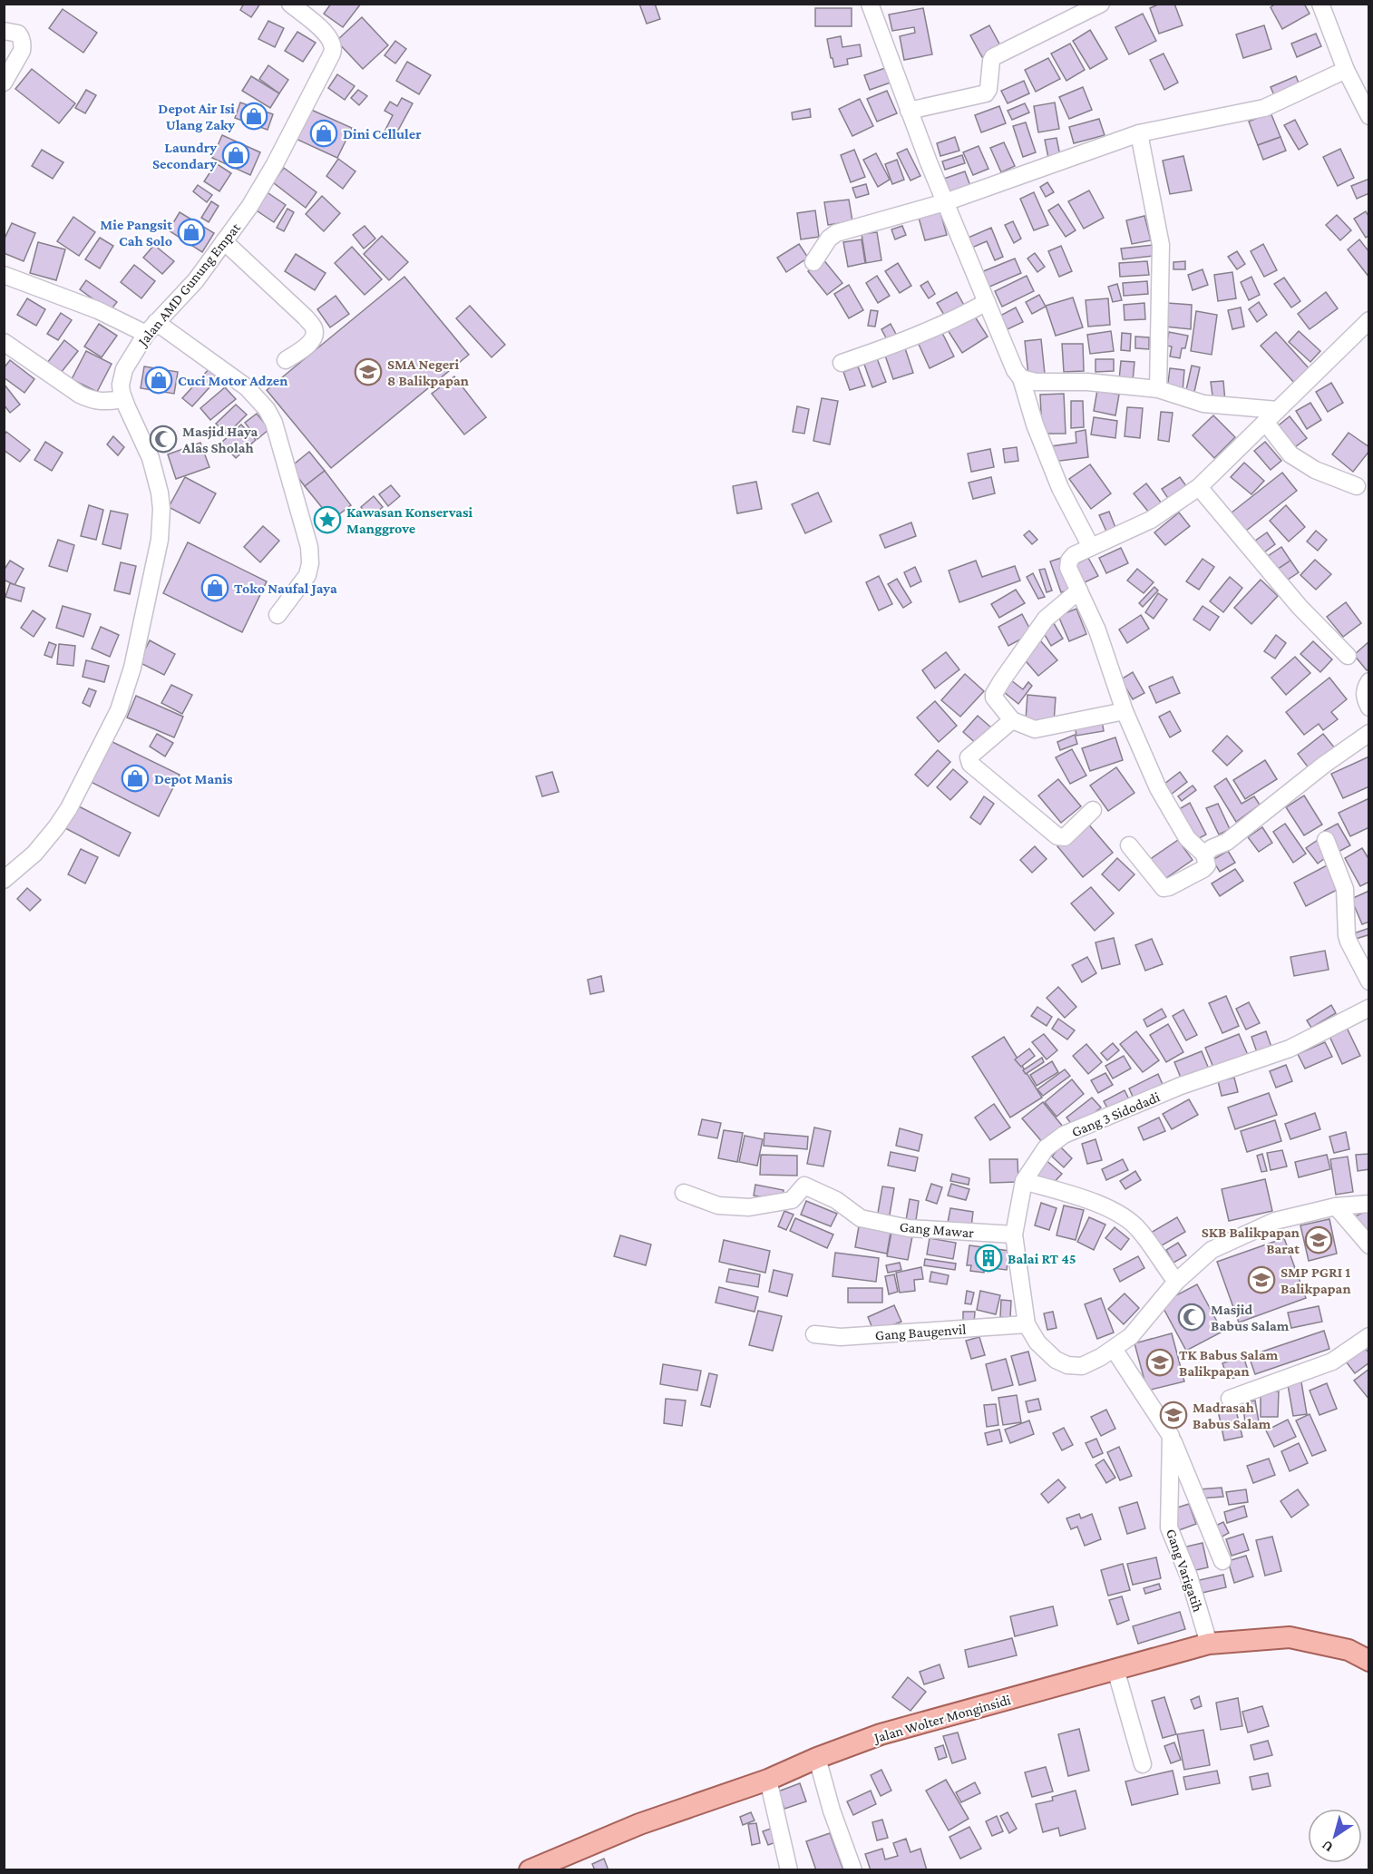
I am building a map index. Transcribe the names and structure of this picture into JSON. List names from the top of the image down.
{
  "streets": {
    "main road": ["Jalan Wolter Monginsidi"],
    "street": [
      "Jalan AMD Gunung Empat",
      "Gang 3 Sidodadi",
      "Gang Mawar",
      "Gang Baugenvil",
      "Gang Varigatih"
    ]
  },
  "crossings": [
    ["Gang 3 Sidodadi", "Gang Mawar"],
    ["Gang 3 Sidodadi", "Gang Baugenvil"],
    ["Gang Varigatih", "Jalan Wolter Monginsidi"]
  ],
  "places": {
    "shop": [
      "Depot Air Isi Ulang Zaky",
      "Dini Celluler",
      "Laundry Secondary",
      "Mie Pangsit Cah Solo",
      "Cuci Motor Adzen",
      "Toko Naufal Jaya",
      "Depot Manis"
    ],
    "school or university": [
      "SMA Negeri 8 Balikpapan",
      "SKB Balikpapan Barat",
      "SMP PGRI 1 Balikpapan",
      "TK Babus Salam Balikpapan",
      "Madrasah Babus Salam"
    ],
    "mosque": ["Masjid Haya Alas Sholah", "Masjid Babus Salam"],
    "place": ["Kawasan Konservasi Manggrove"],
    "building": ["Balai RT 45"]
  },
  "north": "bottom left"
}
